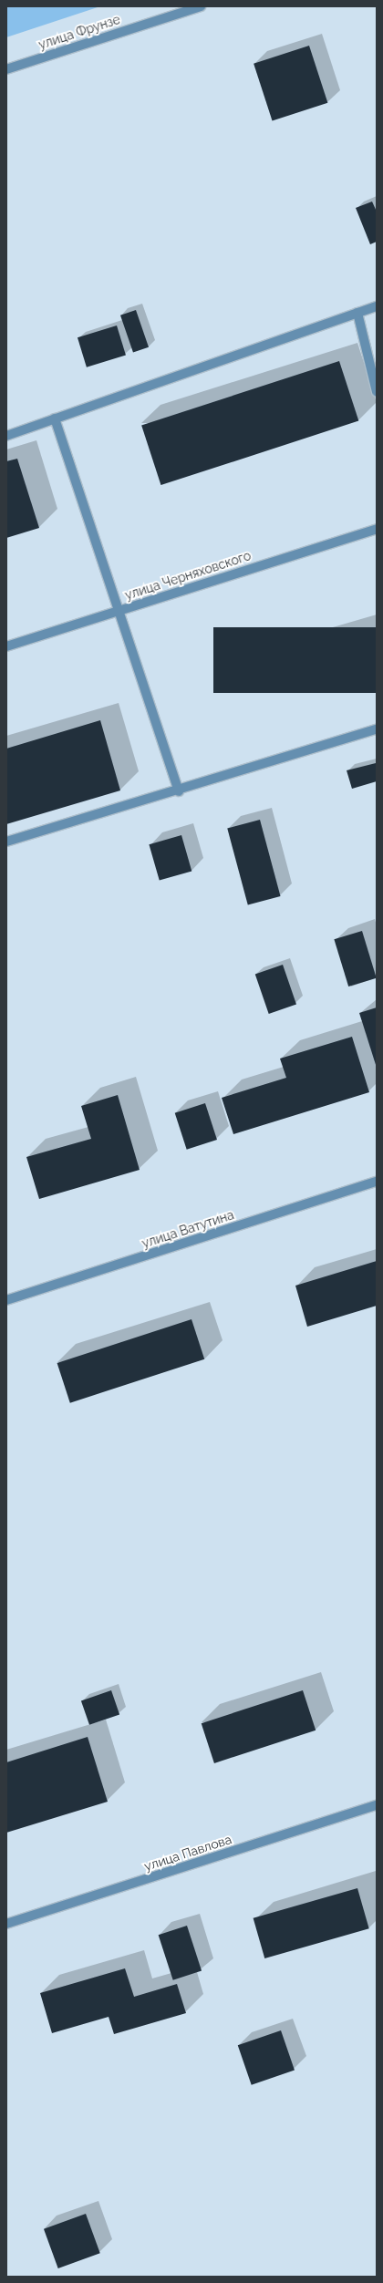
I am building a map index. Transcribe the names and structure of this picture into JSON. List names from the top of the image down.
{
  "streets": {
    "street": [
      "улица Фрунзе",
      "улица Черняховского",
      "улица Ватутина",
      "улица Павлова"
    ]
  }
}
